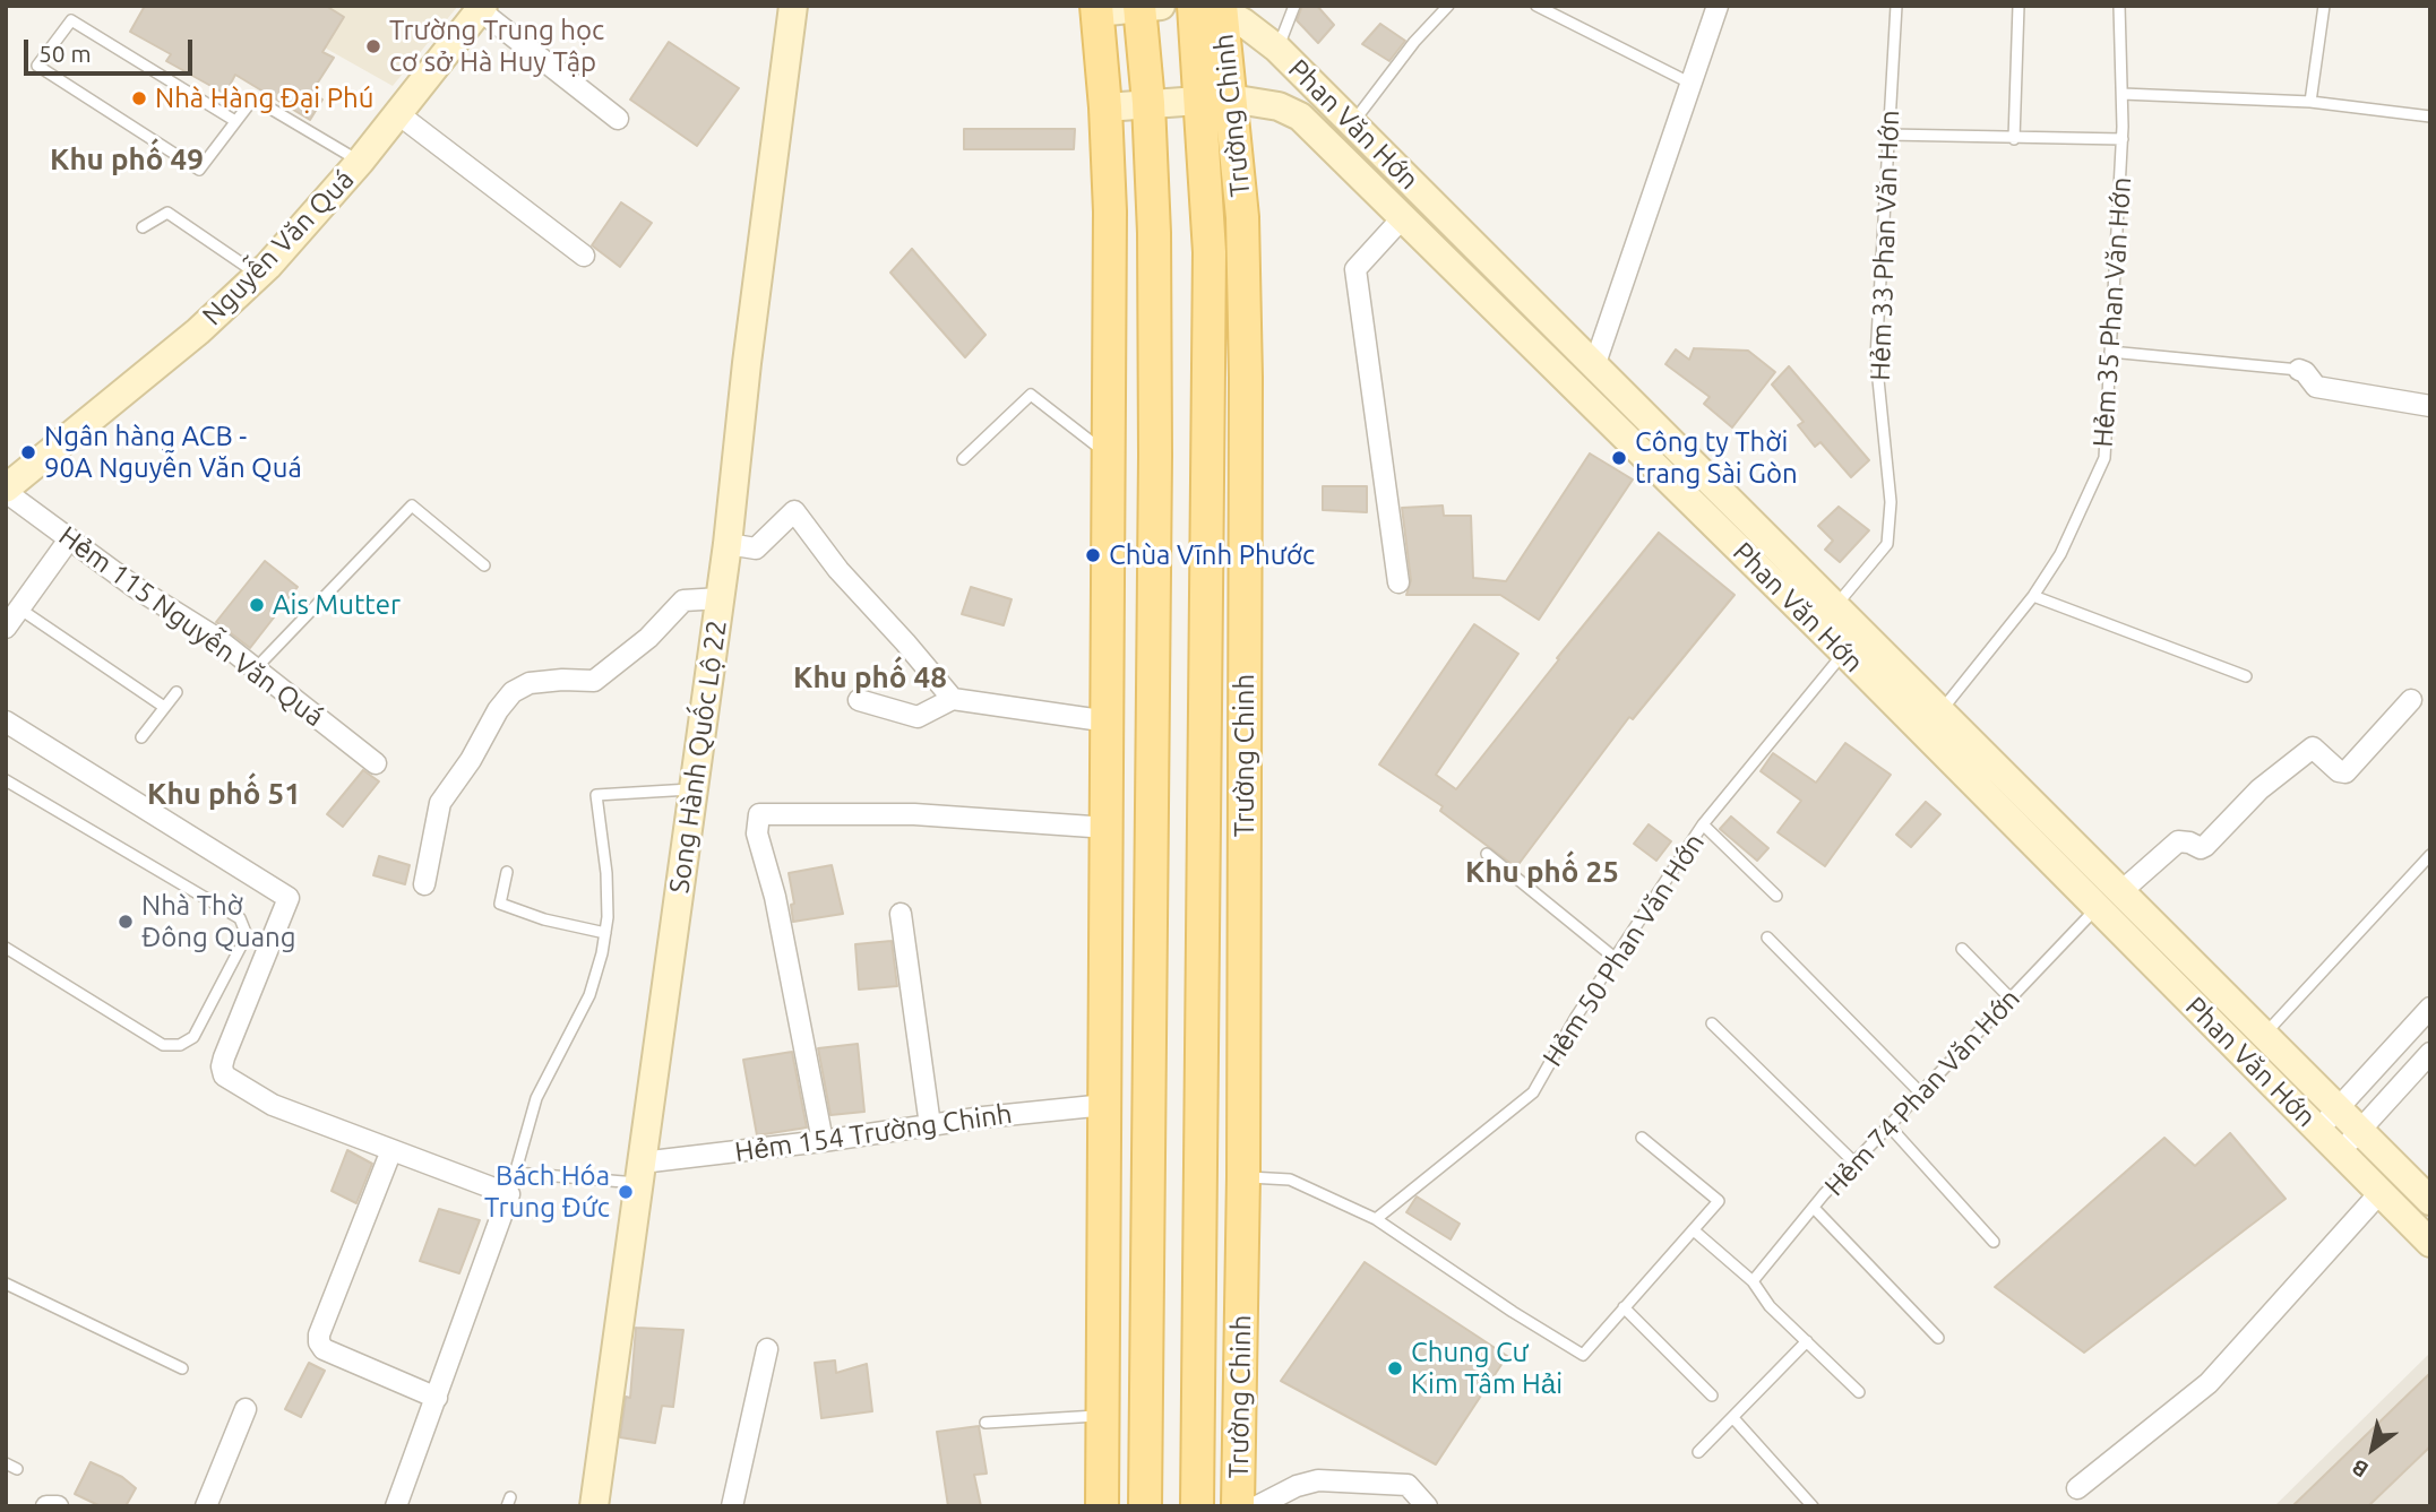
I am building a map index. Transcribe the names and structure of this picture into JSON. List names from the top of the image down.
{
  "streets": {
    "main road": [
      "Trường Chinh",
      "Phan Văn Hớn",
      "Nguyễn Văn Quá",
      "Song Hành Quốc Lộ 22"
    ],
    "street": ["Hẻm 115 Nguyễn Văn Quá", "Hẻm 154 Trường Chinh"],
    "lane": [
      "Hẻm 33 Phan Văn Hớn",
      "Hẻm 35 Phan Văn Hớn",
      "Hẻm 50 Phan Văn Hớn",
      "Hẻm 74 Phan Văn Hớn"
    ]
  },
  "crossings": [
    ["Trường Chinh", "Phan Văn Hớn"],
    ["Phan Văn Hớn", "Hẻm 33 Phan Văn Hớn"],
    ["Phan Văn Hớn", "Hẻm 35 Phan Văn Hớn"],
    ["Phan Văn Hớn", "Hẻm 50 Phan Văn Hớn"],
    ["Phan Văn Hớn", "Hẻm 74 Phan Văn Hớn"],
    ["Nguyễn Văn Quá", "Hẻm 115 Nguyễn Văn Quá"],
    ["Song Hành Quốc Lộ 22", "Hẻm 154 Trường Chinh"]
  ],
  "districts": [
    "Khu phố 49",
    "Khu phố 48",
    "Khu phố 51",
    "Khu phố 25"
  ],
  "places": [
    "Trường Trung học cơ sở Hà Huy Tập",
    "Nhà Hàng Đại Phú",
    "Ngân hàng ACB - 90A Nguyễn Văn Quá",
    "Công ty Thời trang Sài Gòn",
    "Chùa Vĩnh Phước",
    "Ais Mutter",
    "Nhà Thờ Đông Quang",
    "Bách Hóa Trung Đức",
    "Chung Cư Kim Tâm Hải"
  ],
  "scale_bar": "50 m",
  "north": "bottom left"
}
